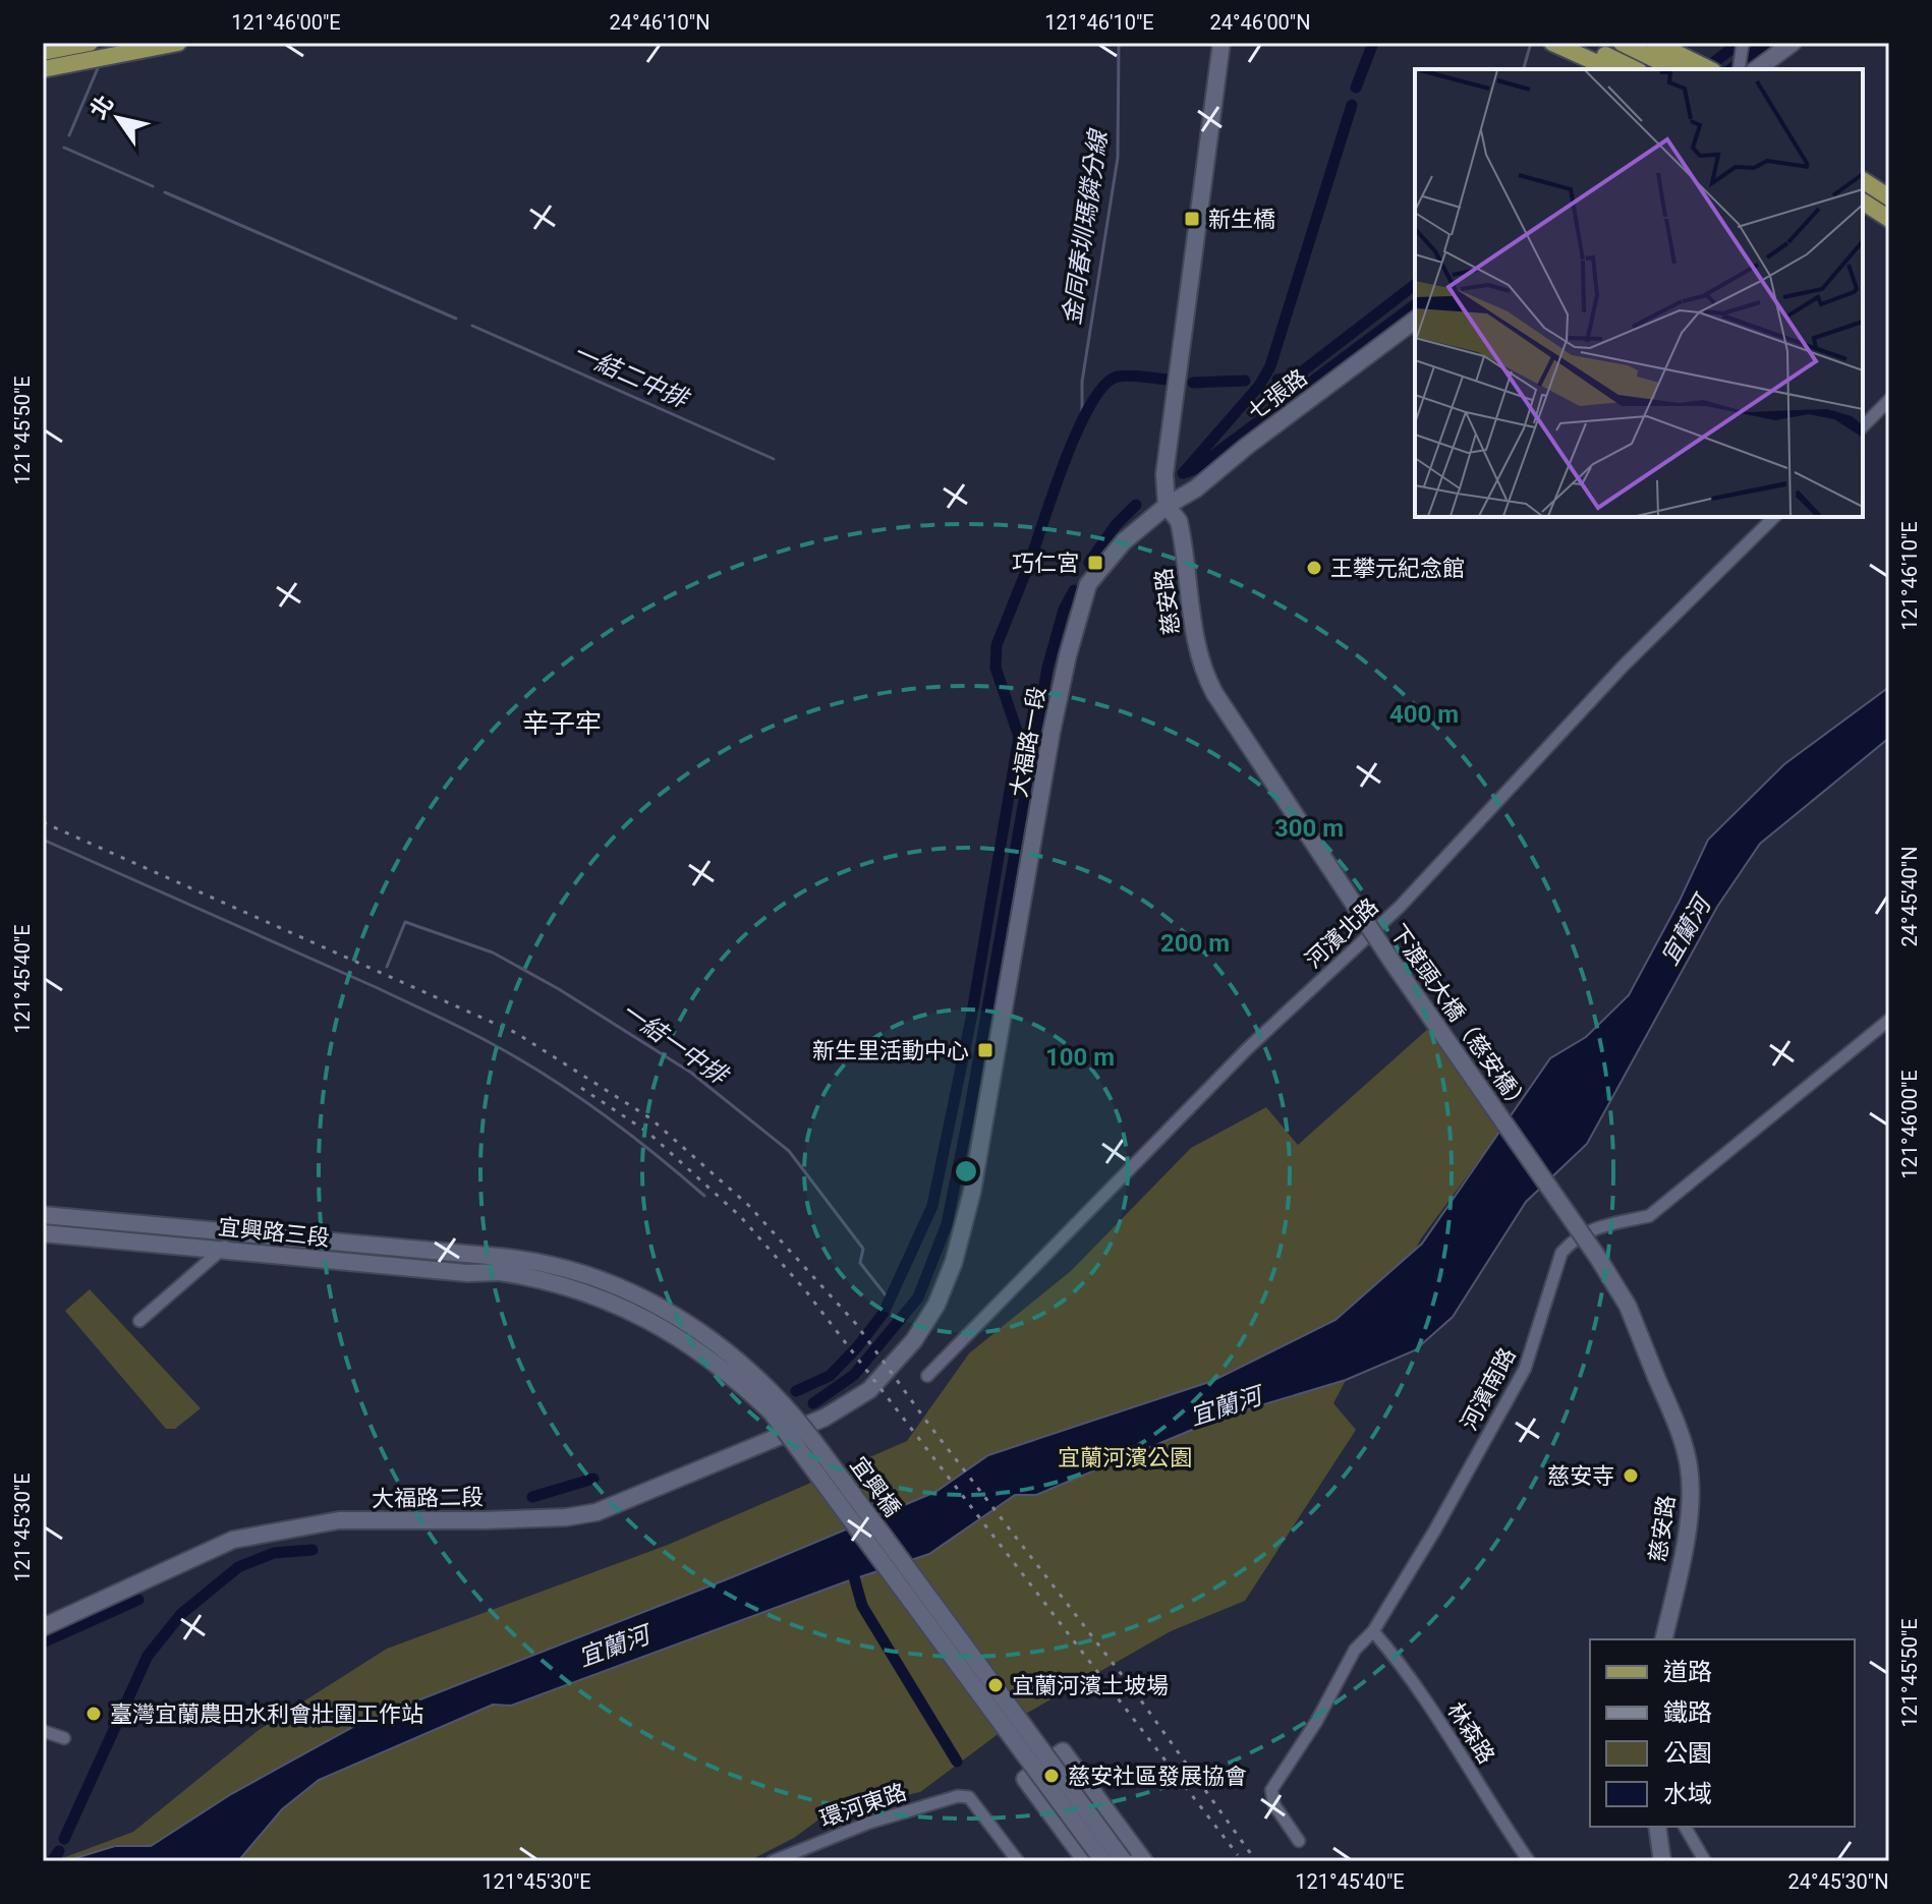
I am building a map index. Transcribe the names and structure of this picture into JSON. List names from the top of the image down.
{
  "streets": {
    "street": [
      "七張路",
      "慈安路",
      "大福路一段",
      "河濱北路",
      "下渡頭大橋（慈安橋）",
      "宜興路三段",
      "河濱南路",
      "宜興橋",
      "大福路二段",
      "林森路",
      "環河東路"
    ]
  },
  "crossings": [
    ["七張路", "慈安路"],
    ["七張路", "大福路一段"],
    ["慈安路", "大福路一段"],
    ["慈安路", "下渡頭大橋（慈安橋）"],
    ["大福路一段", "大福路二段"],
    ["宜興路三段", "宜興橋"],
    ["河濱南路", "林森路"]
  ],
  "districts": ["辛子牢"],
  "water": [
    "金同春圳瑪僯分線",
    "一結二中排",
    "宜蘭河",
    "一結一中排"
  ],
  "parks": ["宜蘭河濱公園"],
  "places": {
    "transit": ["新生橋", "巧仁宮", "新生里活動中心"],
    "other": [
      "王攀元紀念館",
      "慈安寺",
      "宜蘭河濱土坡場",
      "臺灣宜蘭農田水利會壯圍工作站",
      "慈安社區發展協會"
    ]
  },
  "legend": [
    "道路",
    "鐵路",
    "公園",
    "水域"
  ],
  "north": "top left",
  "coordinates": [
    "121°46'00\"E",
    "24°46'10\"N",
    "121°46'10\"E",
    "24°46'00\"N",
    "121°45'50\"E",
    "24°45'40\"N",
    "121°45'40\"E",
    "121°45'30\"E",
    "24°45'30\"N"
  ],
  "rings": [
    "400 m",
    "300 m",
    "200 m",
    "100 m"
  ]
}
